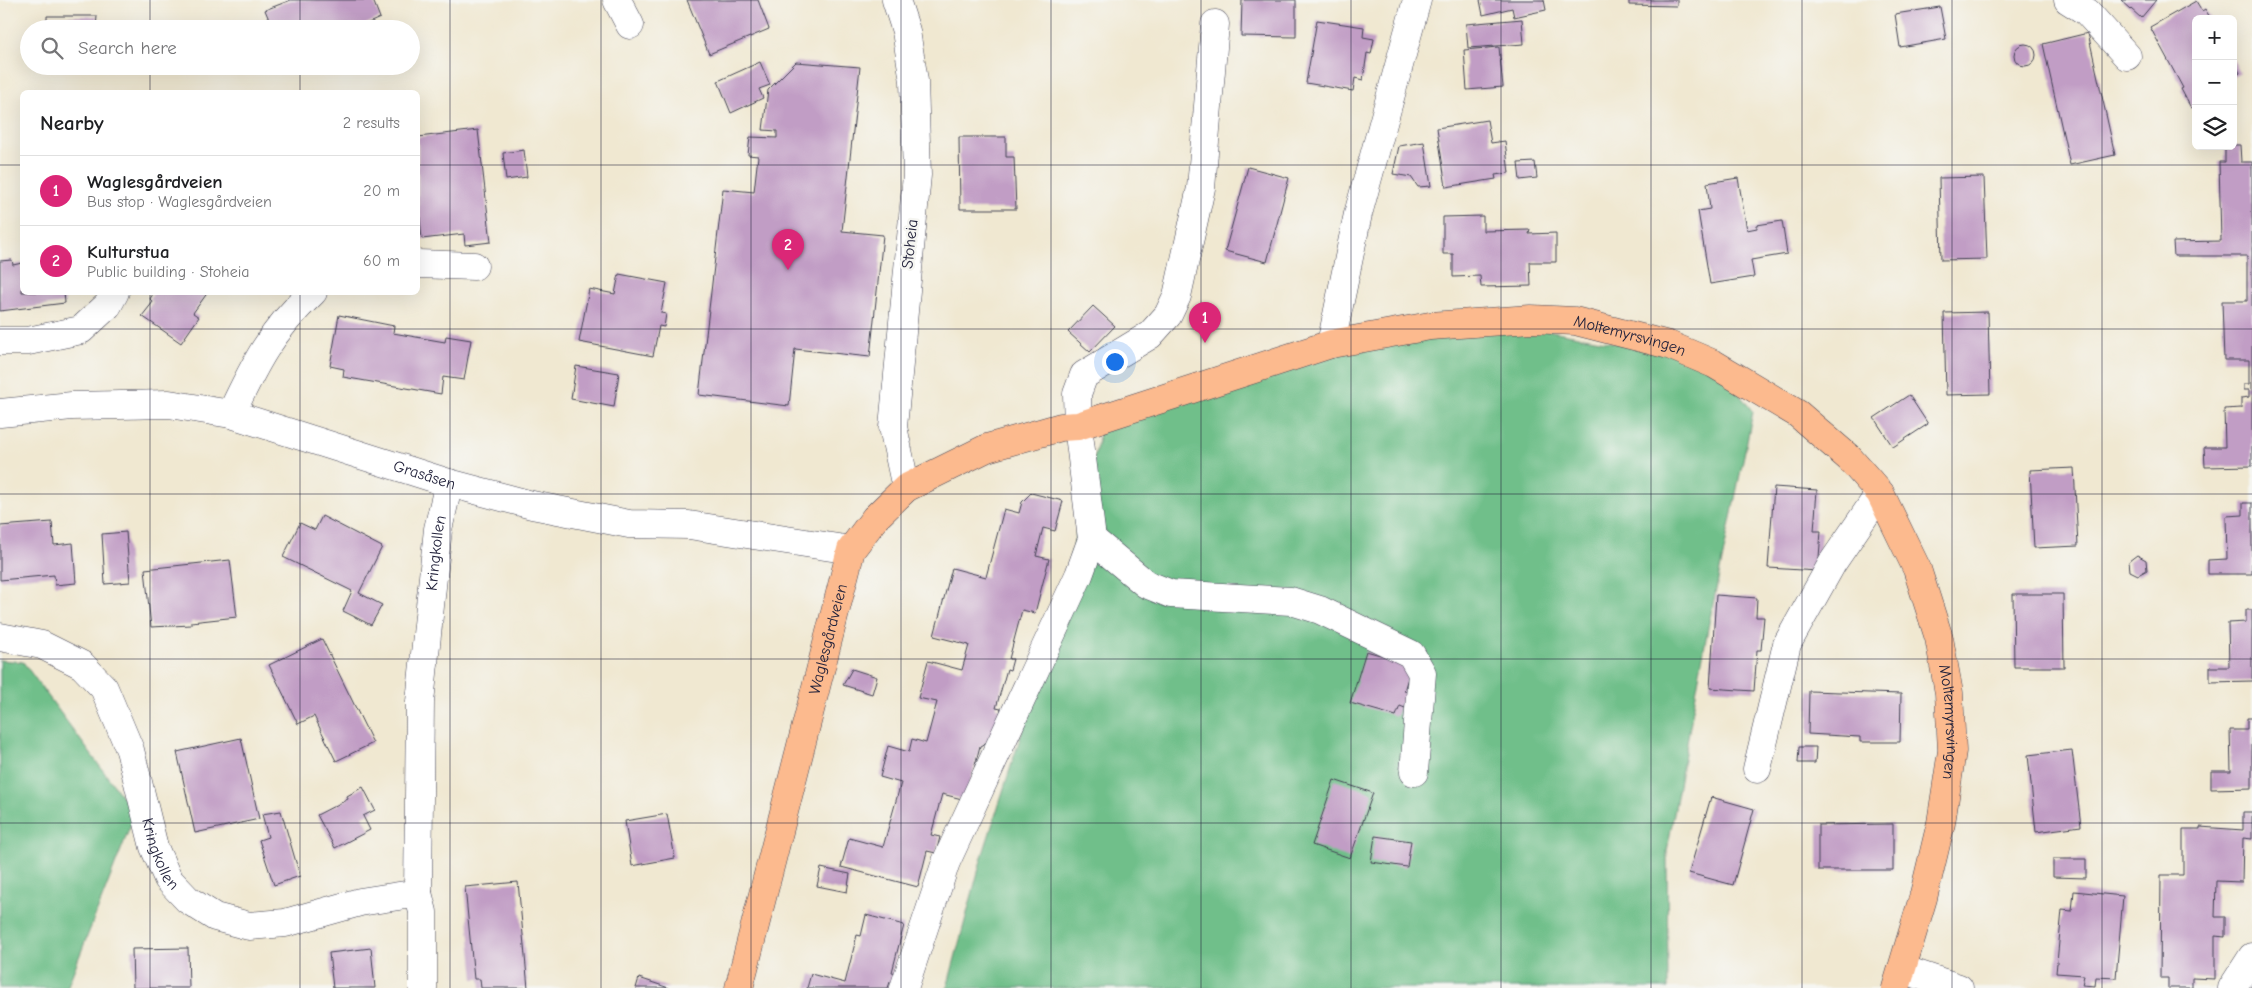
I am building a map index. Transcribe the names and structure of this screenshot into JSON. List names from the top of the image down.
{
  "streets": {
    "main road": ["Moltemyrsvingen", "Waglesgårdveien"],
    "street": ["Stoheia", "Grasåsen", "Kringkollen"]
  },
  "crossings": [
    ["Stoheia", "Waglesgårdveien"],
    ["Moltemyrsvingen", "Waglesgårdveien"],
    ["Grasåsen", "Kringkollen"],
    ["Grasåsen", "Waglesgårdveien"]
  ],
  "page": {
    "map_buttons": ["+", "−"],
    "search": "Search here",
    "heading": ["Nearby", "2 results"],
    "list": [
      {
        "mark": "1",
        "name": "Waglesgårdveien",
        "note": "Bus stop · Waglesgårdveien",
        "value": "20 m"
      },
      {
        "mark": "2",
        "name": "Kulturstua",
        "note": "Public building · Stoheia",
        "value": "60 m"
      }
    ],
    "pins": ["2", "1"]
  }
}
